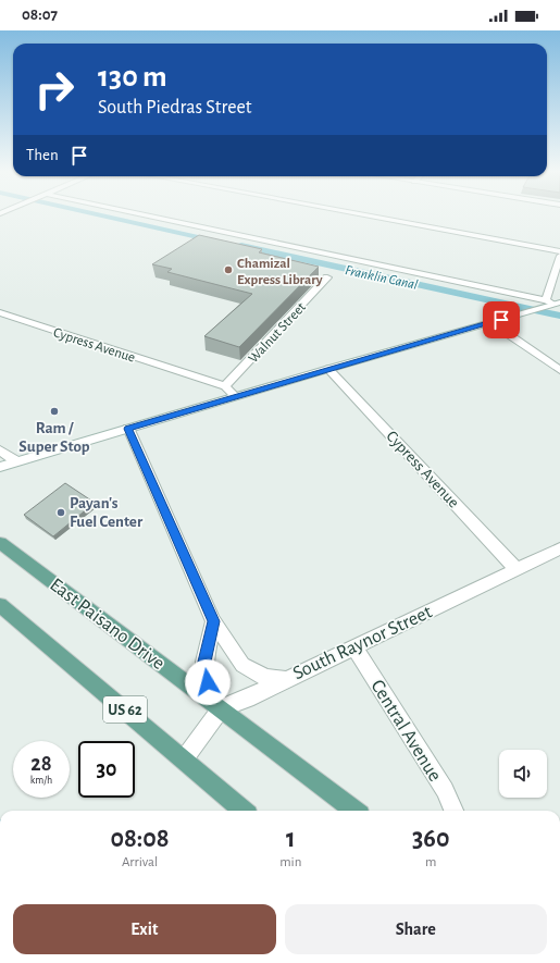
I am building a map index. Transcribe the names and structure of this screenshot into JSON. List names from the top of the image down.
{
  "streets": {
    "main road": ["East Paisano Drive", "US 62"],
    "street": [
      "Walnut Street",
      "Cypress Avenue",
      "South Raynor Street",
      "Central Avenue"
    ]
  },
  "crossings": [
    ["Walnut Street", "Cypress Avenue"],
    ["Cypress Avenue", "South Raynor Street"],
    ["East Paisano Drive", "South Raynor Street"],
    ["South Raynor Street", "Central Avenue"]
  ],
  "water": ["Franklin Canal"],
  "places": ["Chamizal Express Library", "Ram / Super Stop", "Payan's Fuel Center"],
  "page": {
    "status": "08:07",
    "turn": ["130 m", "South Piedras Street"],
    "then": "Then",
    "speed": "28 km/h",
    "limit": "30",
    "eta": [
      "08:08",
      "Arrival",
      "1",
      "min",
      "360",
      "m"
    ],
    "buttons": ["Exit", "Share"]
  }
}
